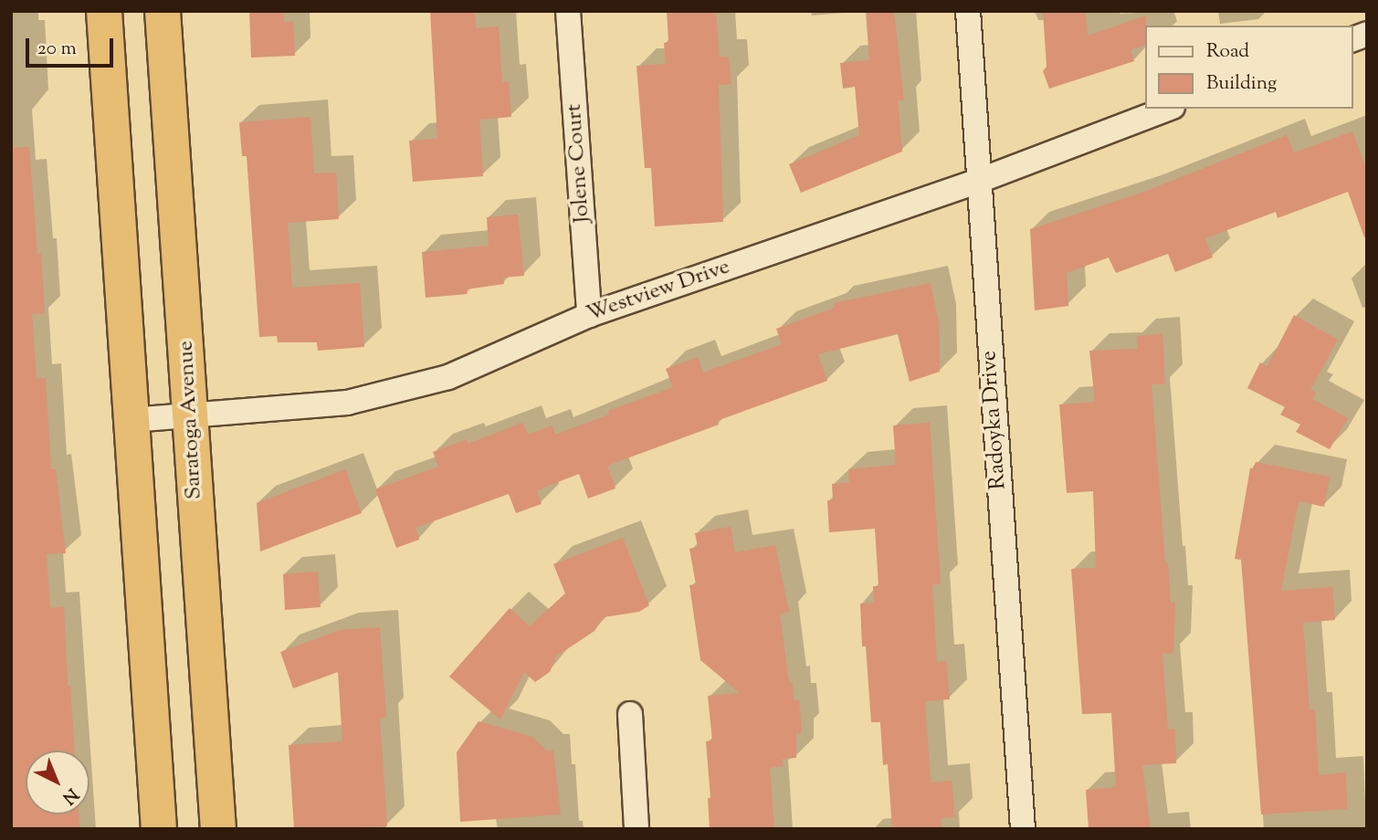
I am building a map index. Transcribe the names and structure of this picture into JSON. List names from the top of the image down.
{
  "streets": {
    "highway": ["Saratoga Avenue"],
    "street": ["Jolene Court", "Westview Drive", "Radoyka Drive"]
  },
  "crossings": [
    ["Jolene Court", "Westview Drive"],
    ["Westview Drive", "Saratoga Avenue"],
    ["Westview Drive", "Radoyka Drive"]
  ],
  "legend": ["Road", "Building"],
  "scale_bar": "20 m",
  "north": "bottom right"
}
